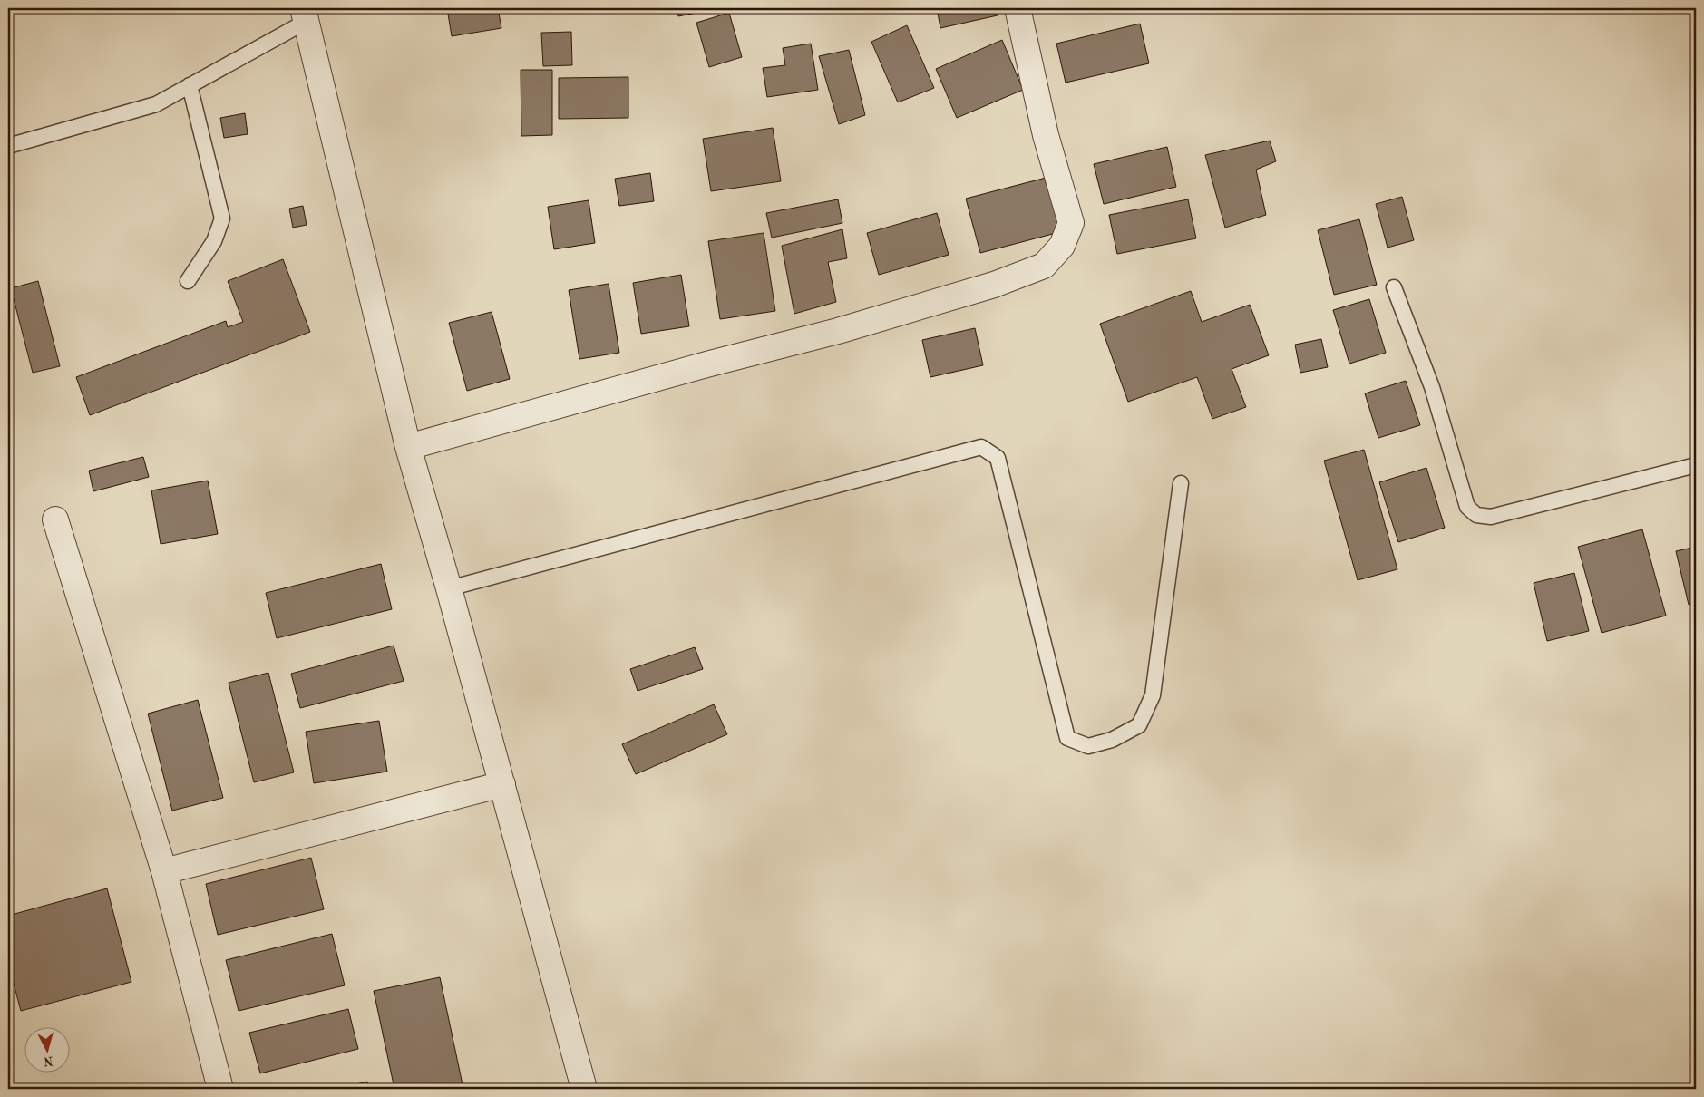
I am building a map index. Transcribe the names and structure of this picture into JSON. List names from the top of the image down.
{
  "north": "bottom"
}
